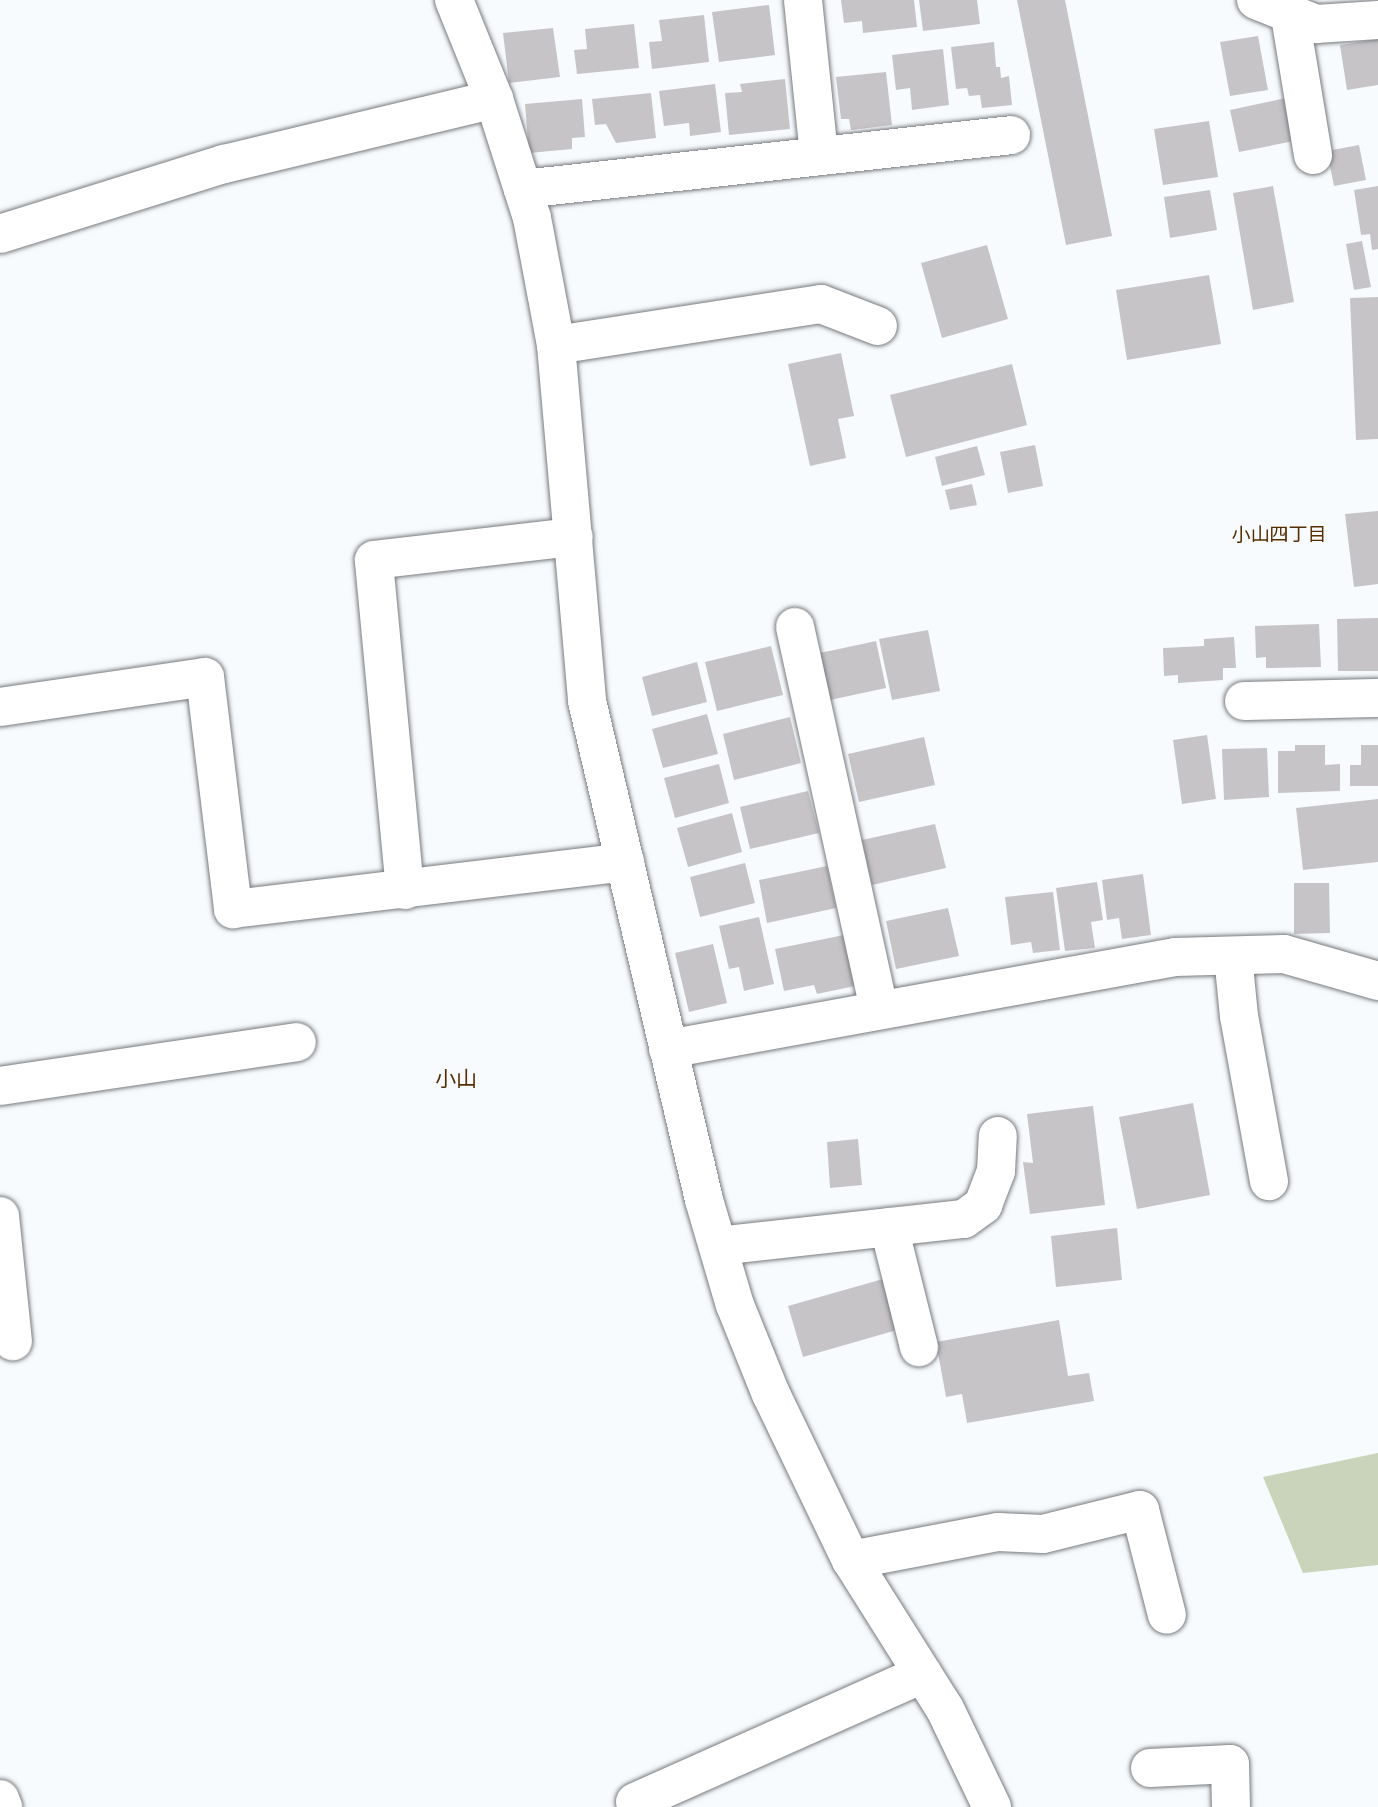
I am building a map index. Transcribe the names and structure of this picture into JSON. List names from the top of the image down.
{
  "districts": ["小山四丁目", "小山"]
}
